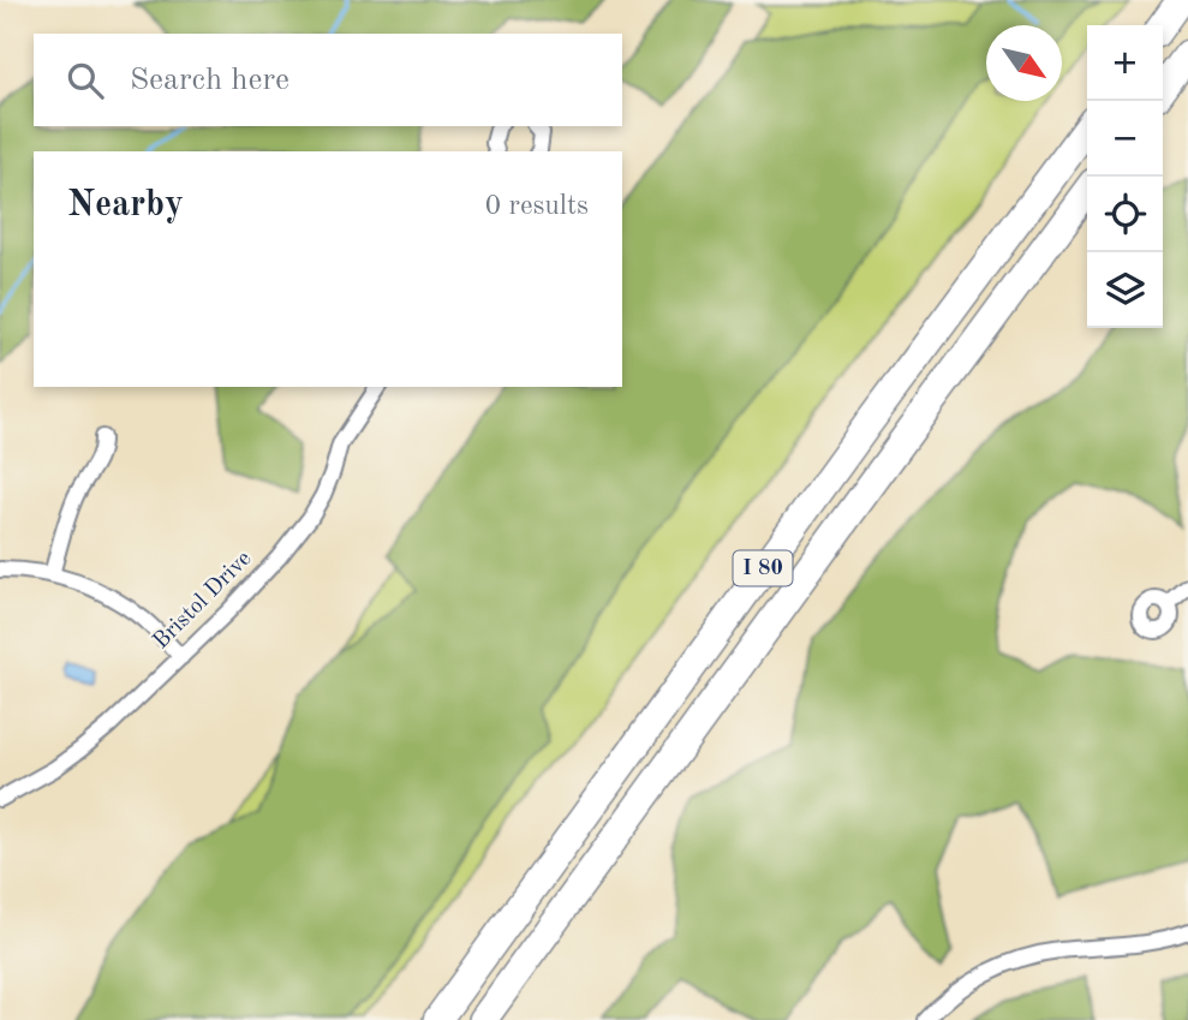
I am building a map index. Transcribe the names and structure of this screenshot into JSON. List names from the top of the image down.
{
  "streets": {
    "highway": ["I 80"],
    "street": ["Bristol Drive"]
  },
  "north": "bottom right",
  "page": {
    "map_buttons": ["+", "−"],
    "search": "Search here",
    "heading": ["Nearby", "0 results"]
  }
}
